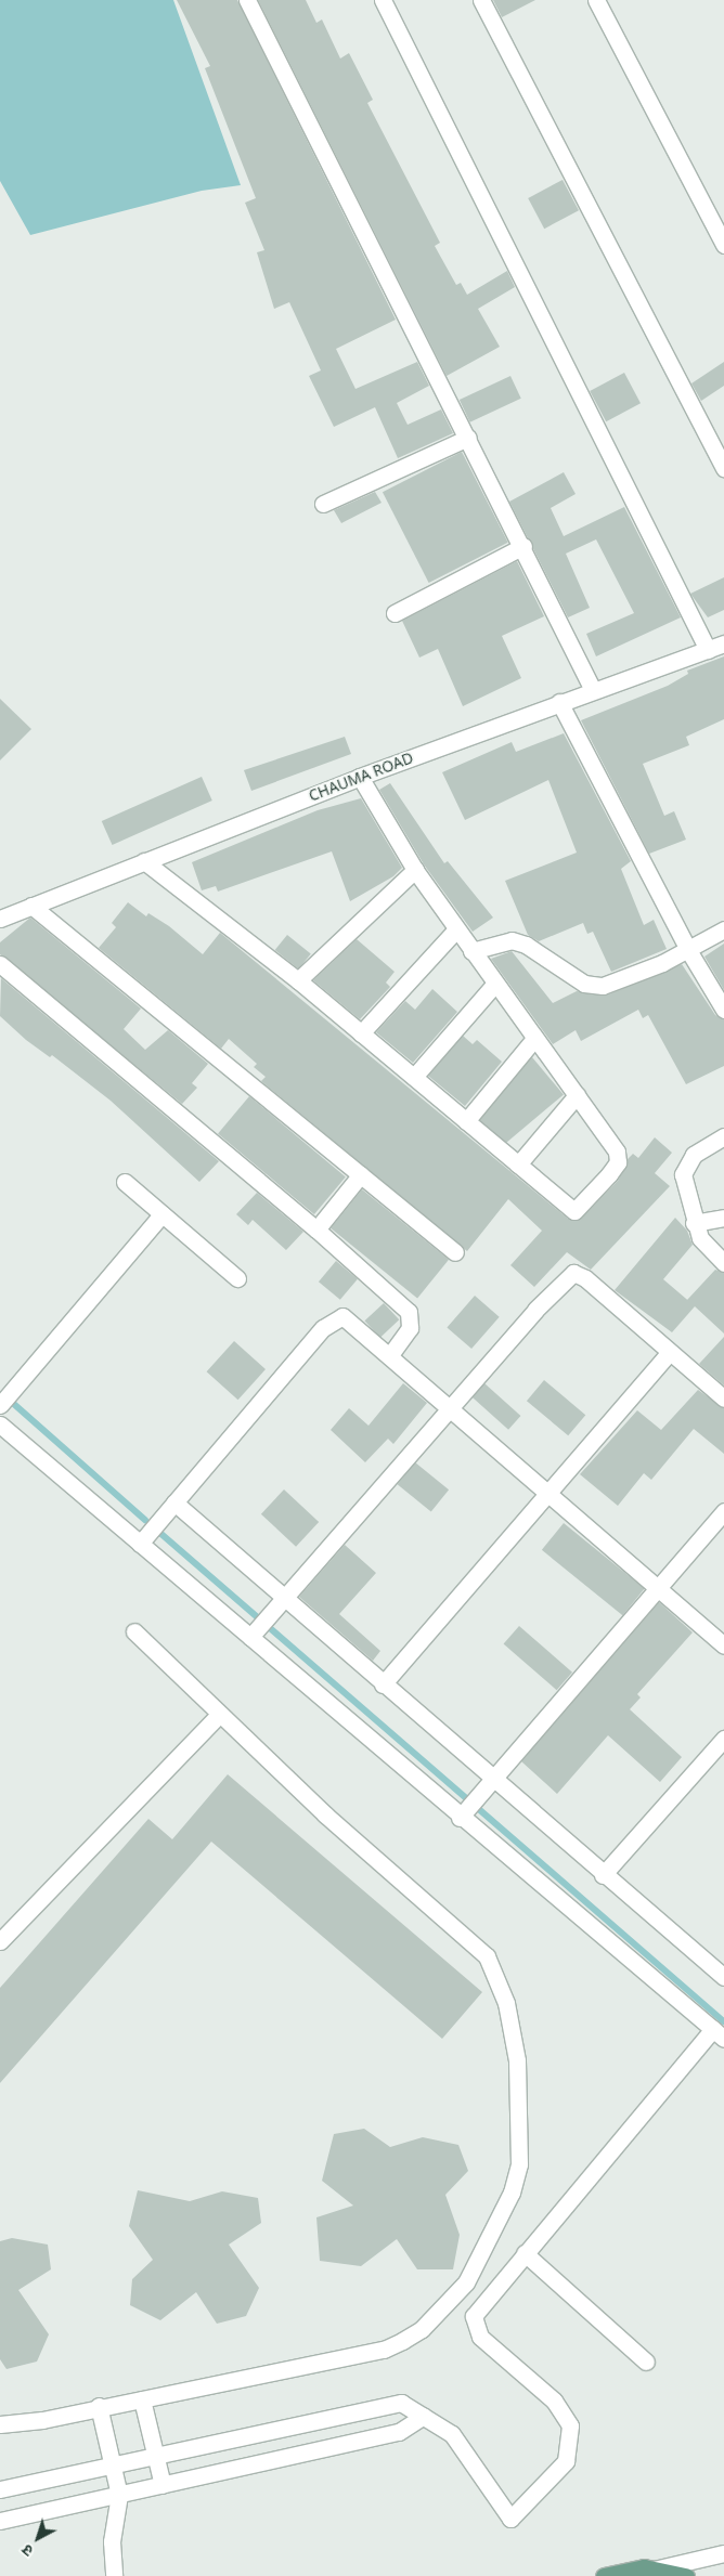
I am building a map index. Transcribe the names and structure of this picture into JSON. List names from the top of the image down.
{
  "streets": {
    "street": ["CHAUMA ROAD"]
  },
  "north": "bottom left"
}
